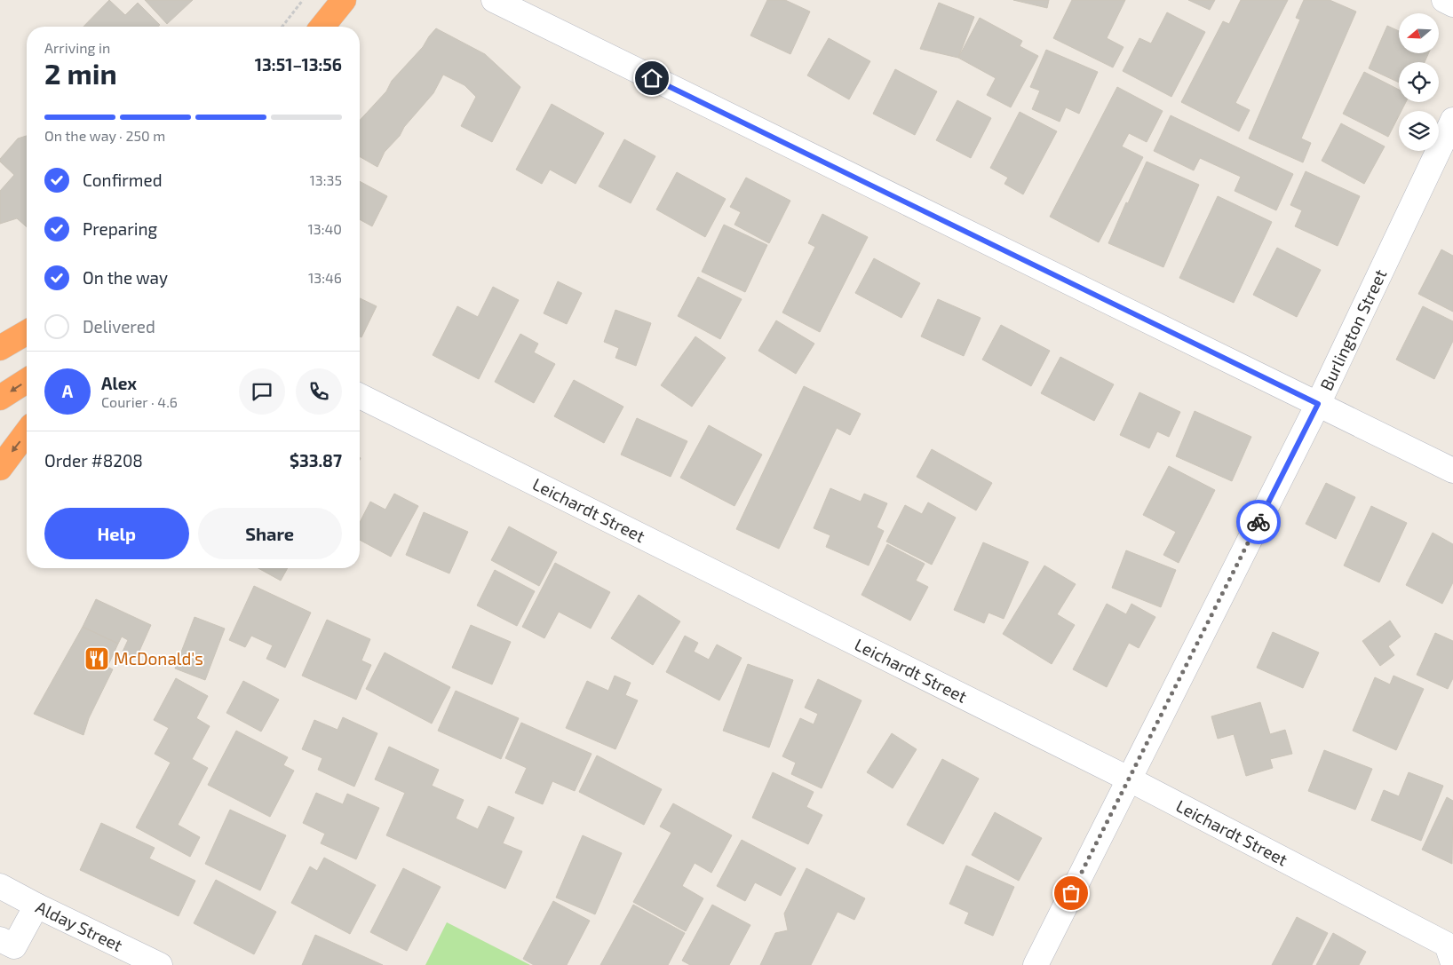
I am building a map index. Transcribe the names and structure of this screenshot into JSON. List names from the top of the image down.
{
  "streets": {
    "street": ["Burlington Street", "Leichardt Street", "Alday Street"]
  },
  "crossings": [
    ["Burlington Street", "Leichardt Street"]
  ],
  "places": {
    "restaurant": ["McDonald's"]
  },
  "north": "left",
  "page": {
    "heading": ["2 min", "Arriving in", "13:51–13:56"],
    "panel": [
      "Alex",
      "Courier · 4.6",
      "Order #8208",
      "$33.87"
    ],
    "bar": "On the way · 250 m",
    "list": [
      ["Confirmed", "13:35"],
      ["Preparing", "13:40"],
      ["On the way", "13:46"],
      "Delivered"
    ],
    "round": "A",
    "buttons": ["Help", "Share"]
  }
}
